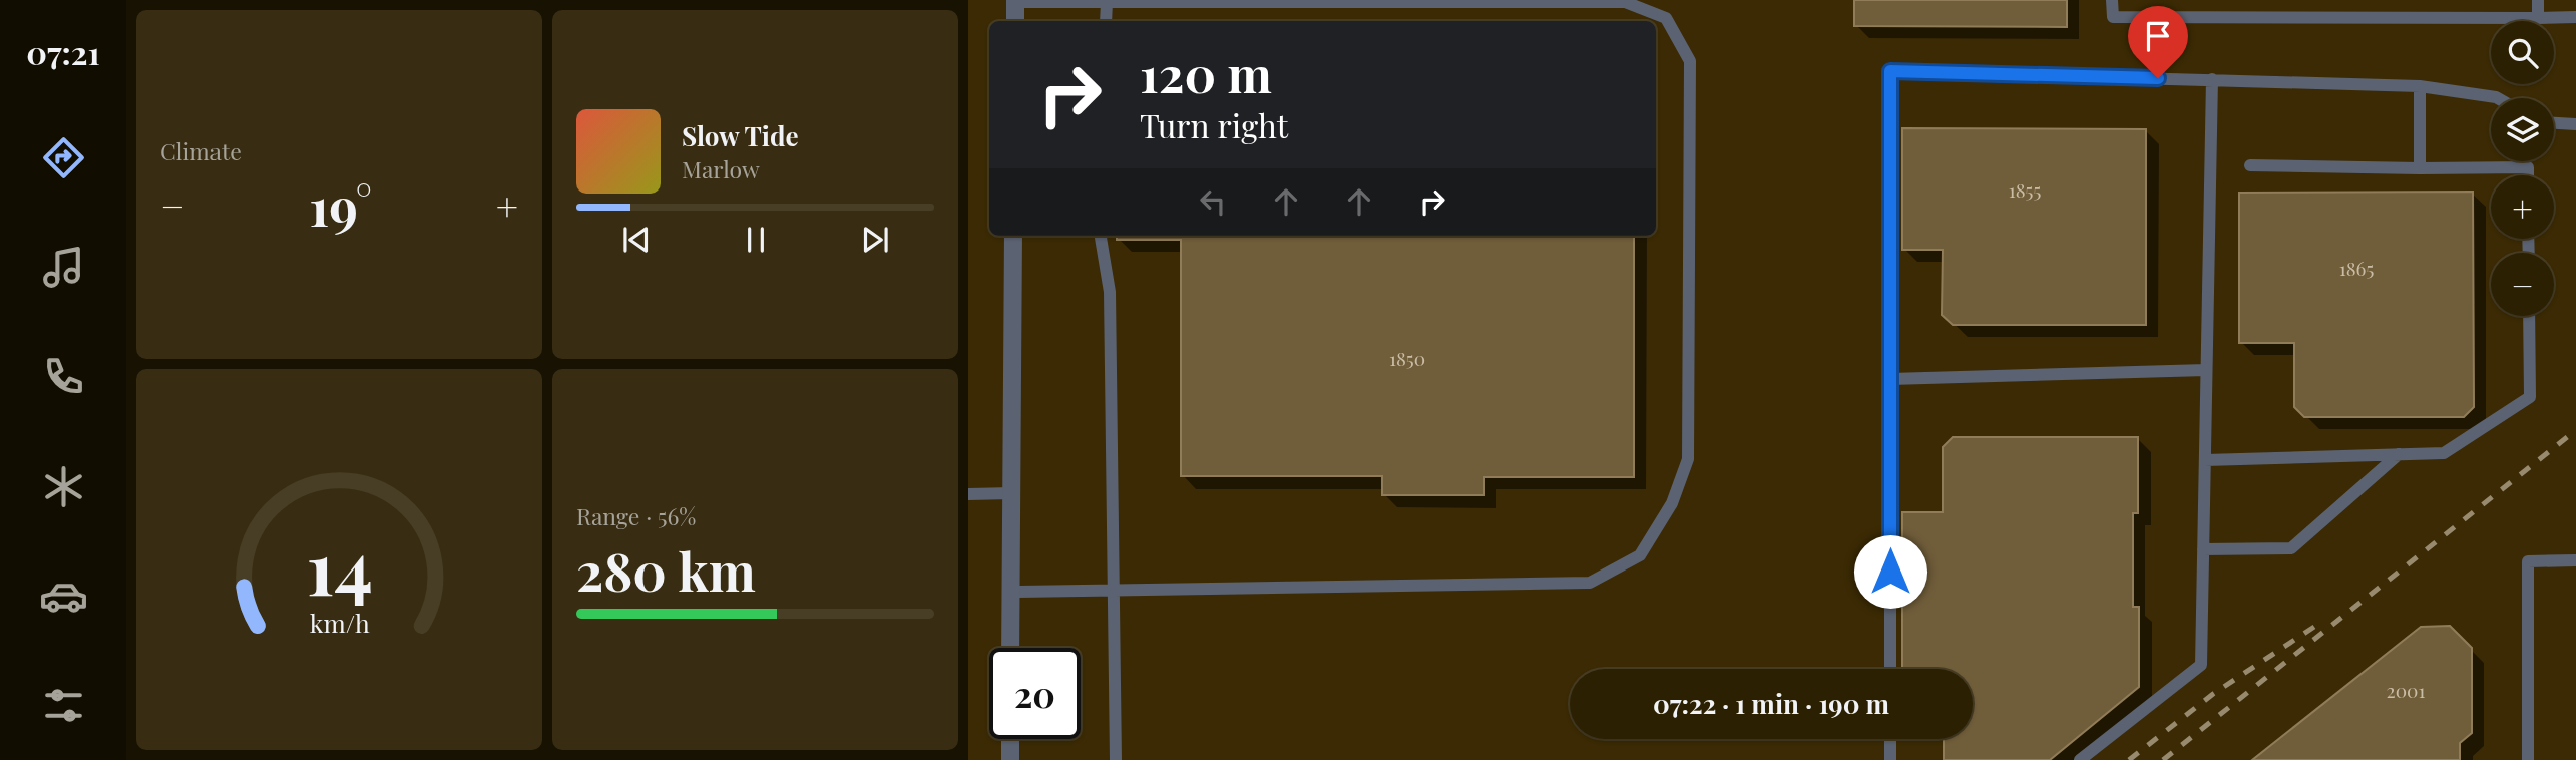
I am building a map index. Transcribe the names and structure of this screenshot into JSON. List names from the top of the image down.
{
  "house_numbers": [
    "1855",
    "1865",
    "1850",
    "2001"
  ],
  "page": {
    "tabs": "07:21",
    "tile": [
      "Climate",
      ["Range · 56%", "280 km"]
    ],
    "map_buttons": ["+", "−"],
    "turn": ["120 m", "Turn right"],
    "song": ["Slow Tide", "Marlow"],
    "heat": ["−", "19°", "+"],
    "limit": "20",
    "trip": "07:22 · 1 min · 190 m",
    "gauge": ["14", "km/h"]
  }
}
